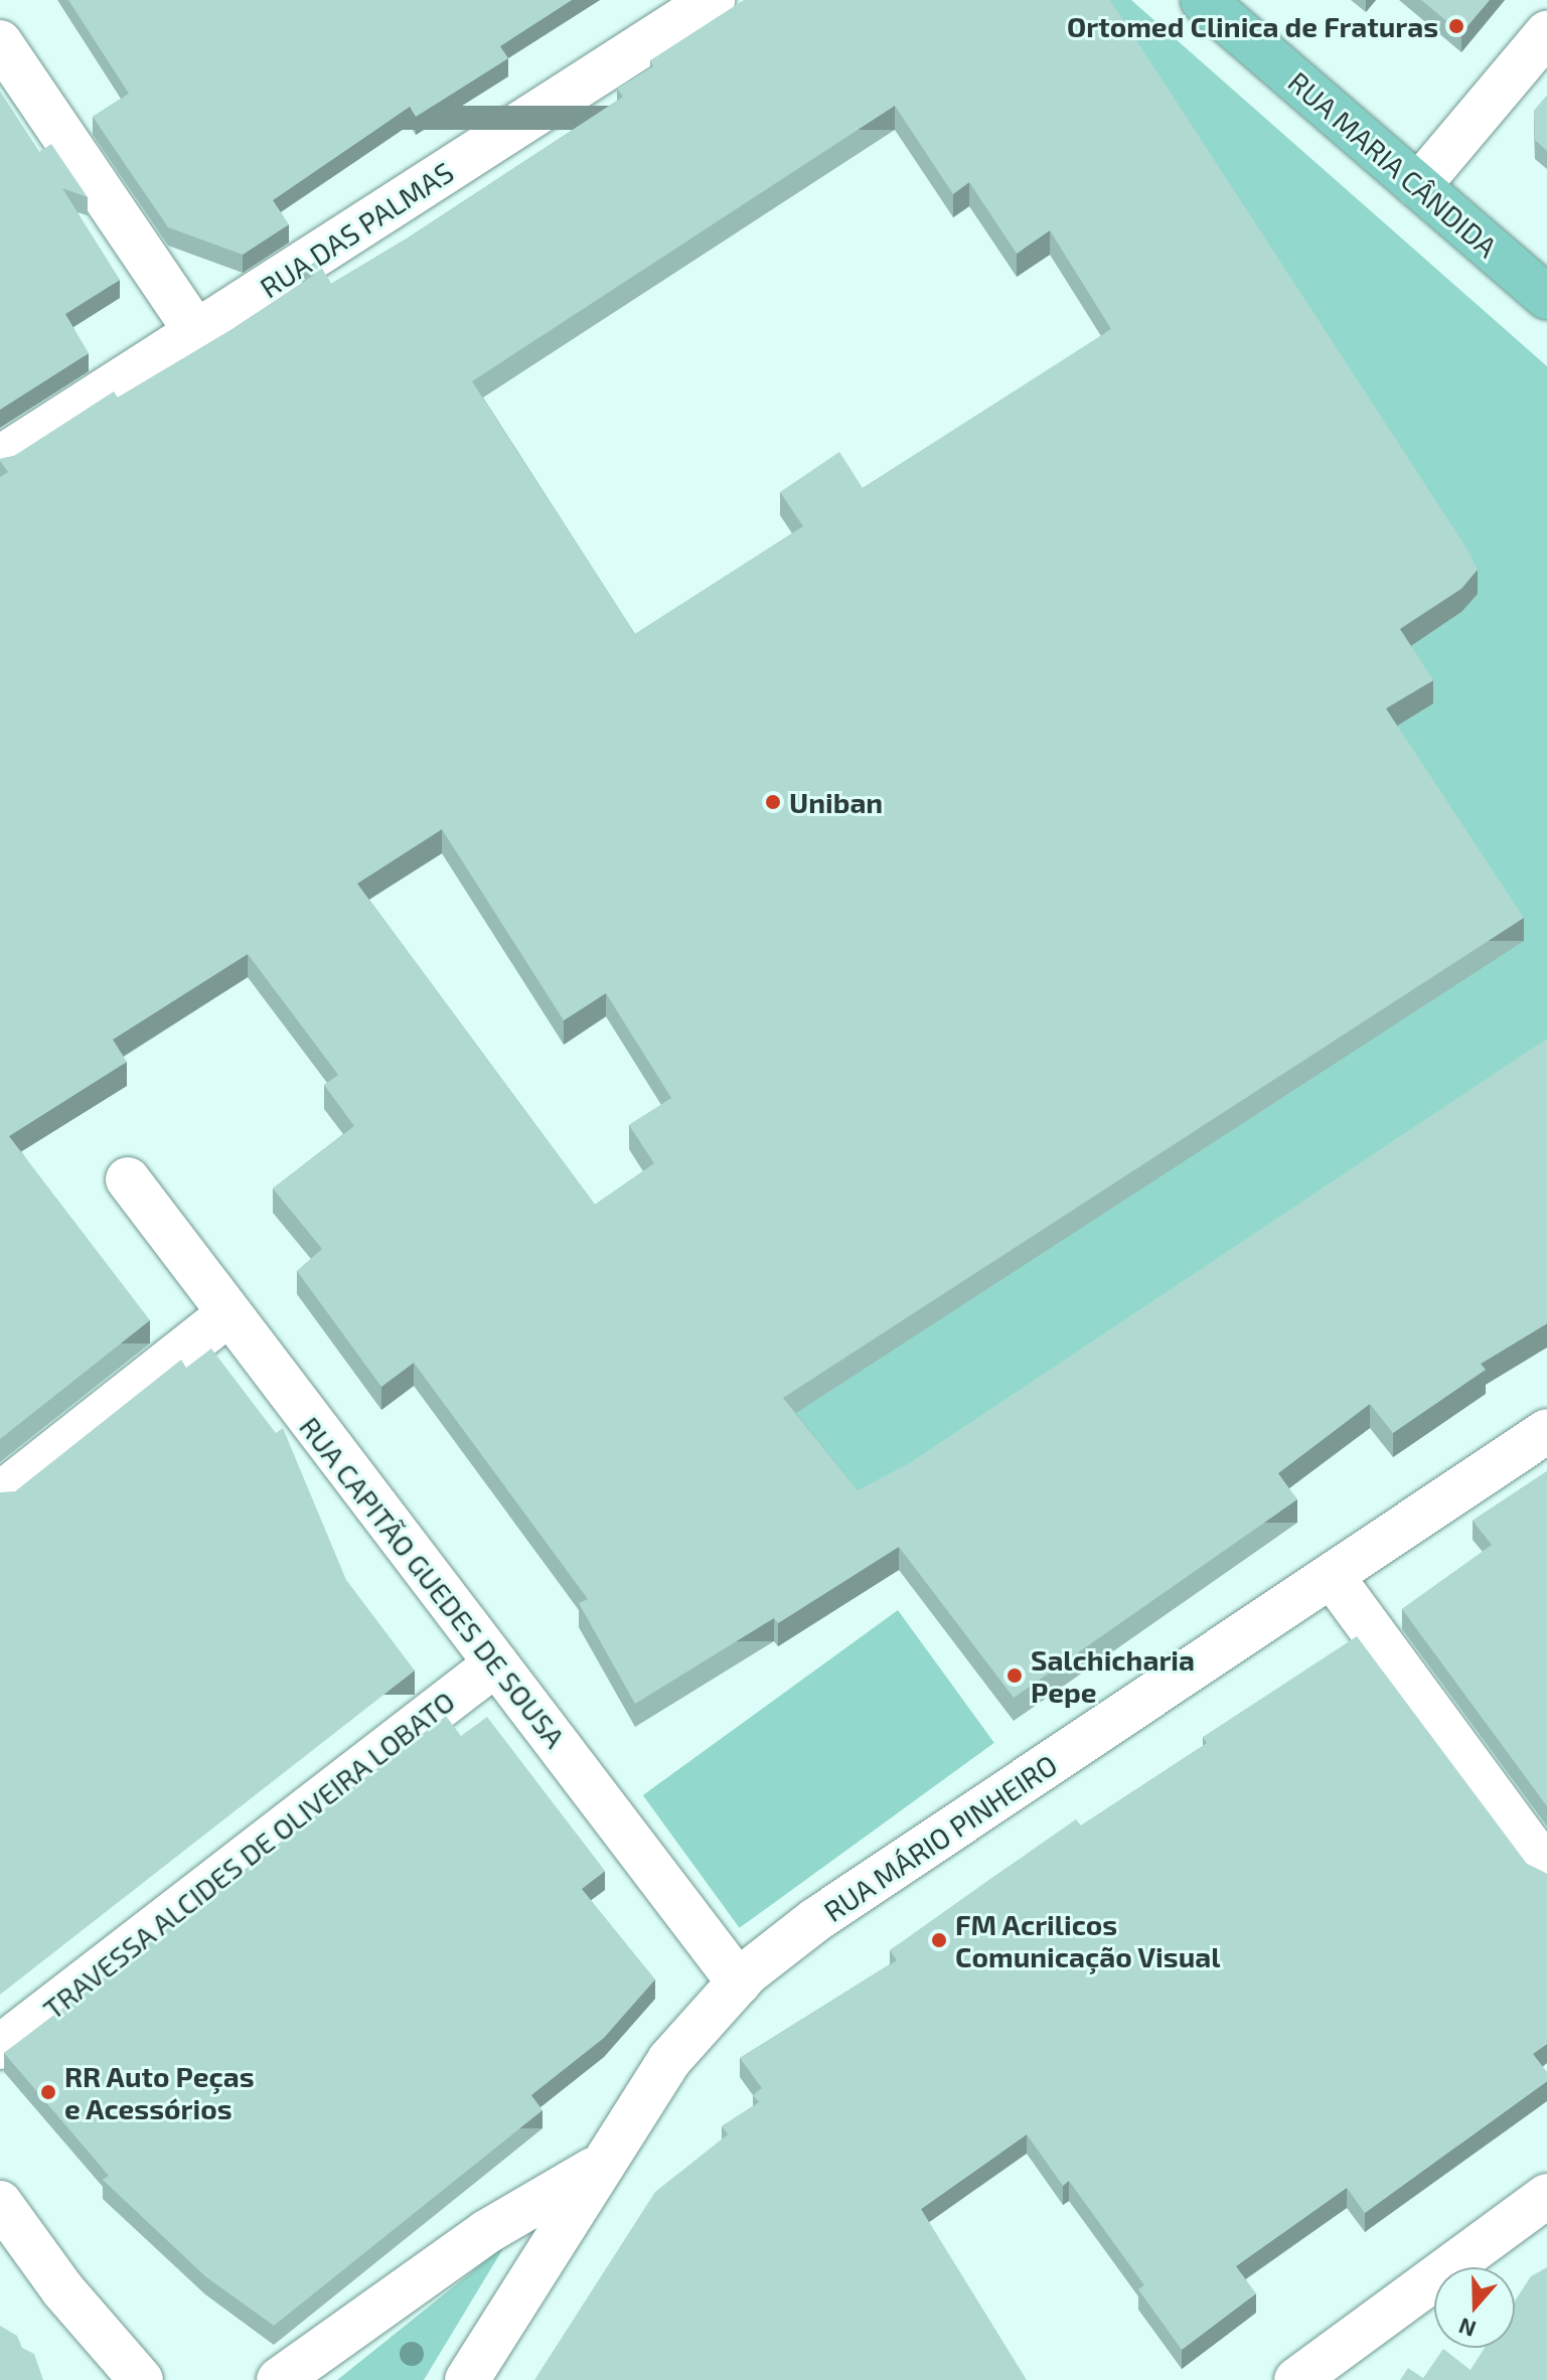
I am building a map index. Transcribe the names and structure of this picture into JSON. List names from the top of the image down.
{
  "streets": {
    "main road": ["RUA MARIA CÂNDIDA"],
    "street": [
      "RUA DAS PALMAS",
      "RUA CAPITÃO GUEDES DE SOUSA",
      "RUA MÁRIO PINHEIRO",
      "TRAVESSA ALCIDES DE OLIVEIRA LOBATO"
    ]
  },
  "crossings": [
    ["RUA CAPITÃO GUEDES DE SOUSA", "RUA MÁRIO PINHEIRO"],
    ["RUA CAPITÃO GUEDES DE SOUSA", "TRAVESSA ALCIDES DE OLIVEIRA LOBATO"]
  ],
  "places": [
    "Ortomed Clinica de Fraturas",
    "Uniban",
    "Salchicharia Pepe",
    "FM Acrilicos Comunicação Visual",
    "RR Auto Peças e Acessórios"
  ],
  "north": "bottom"
}
